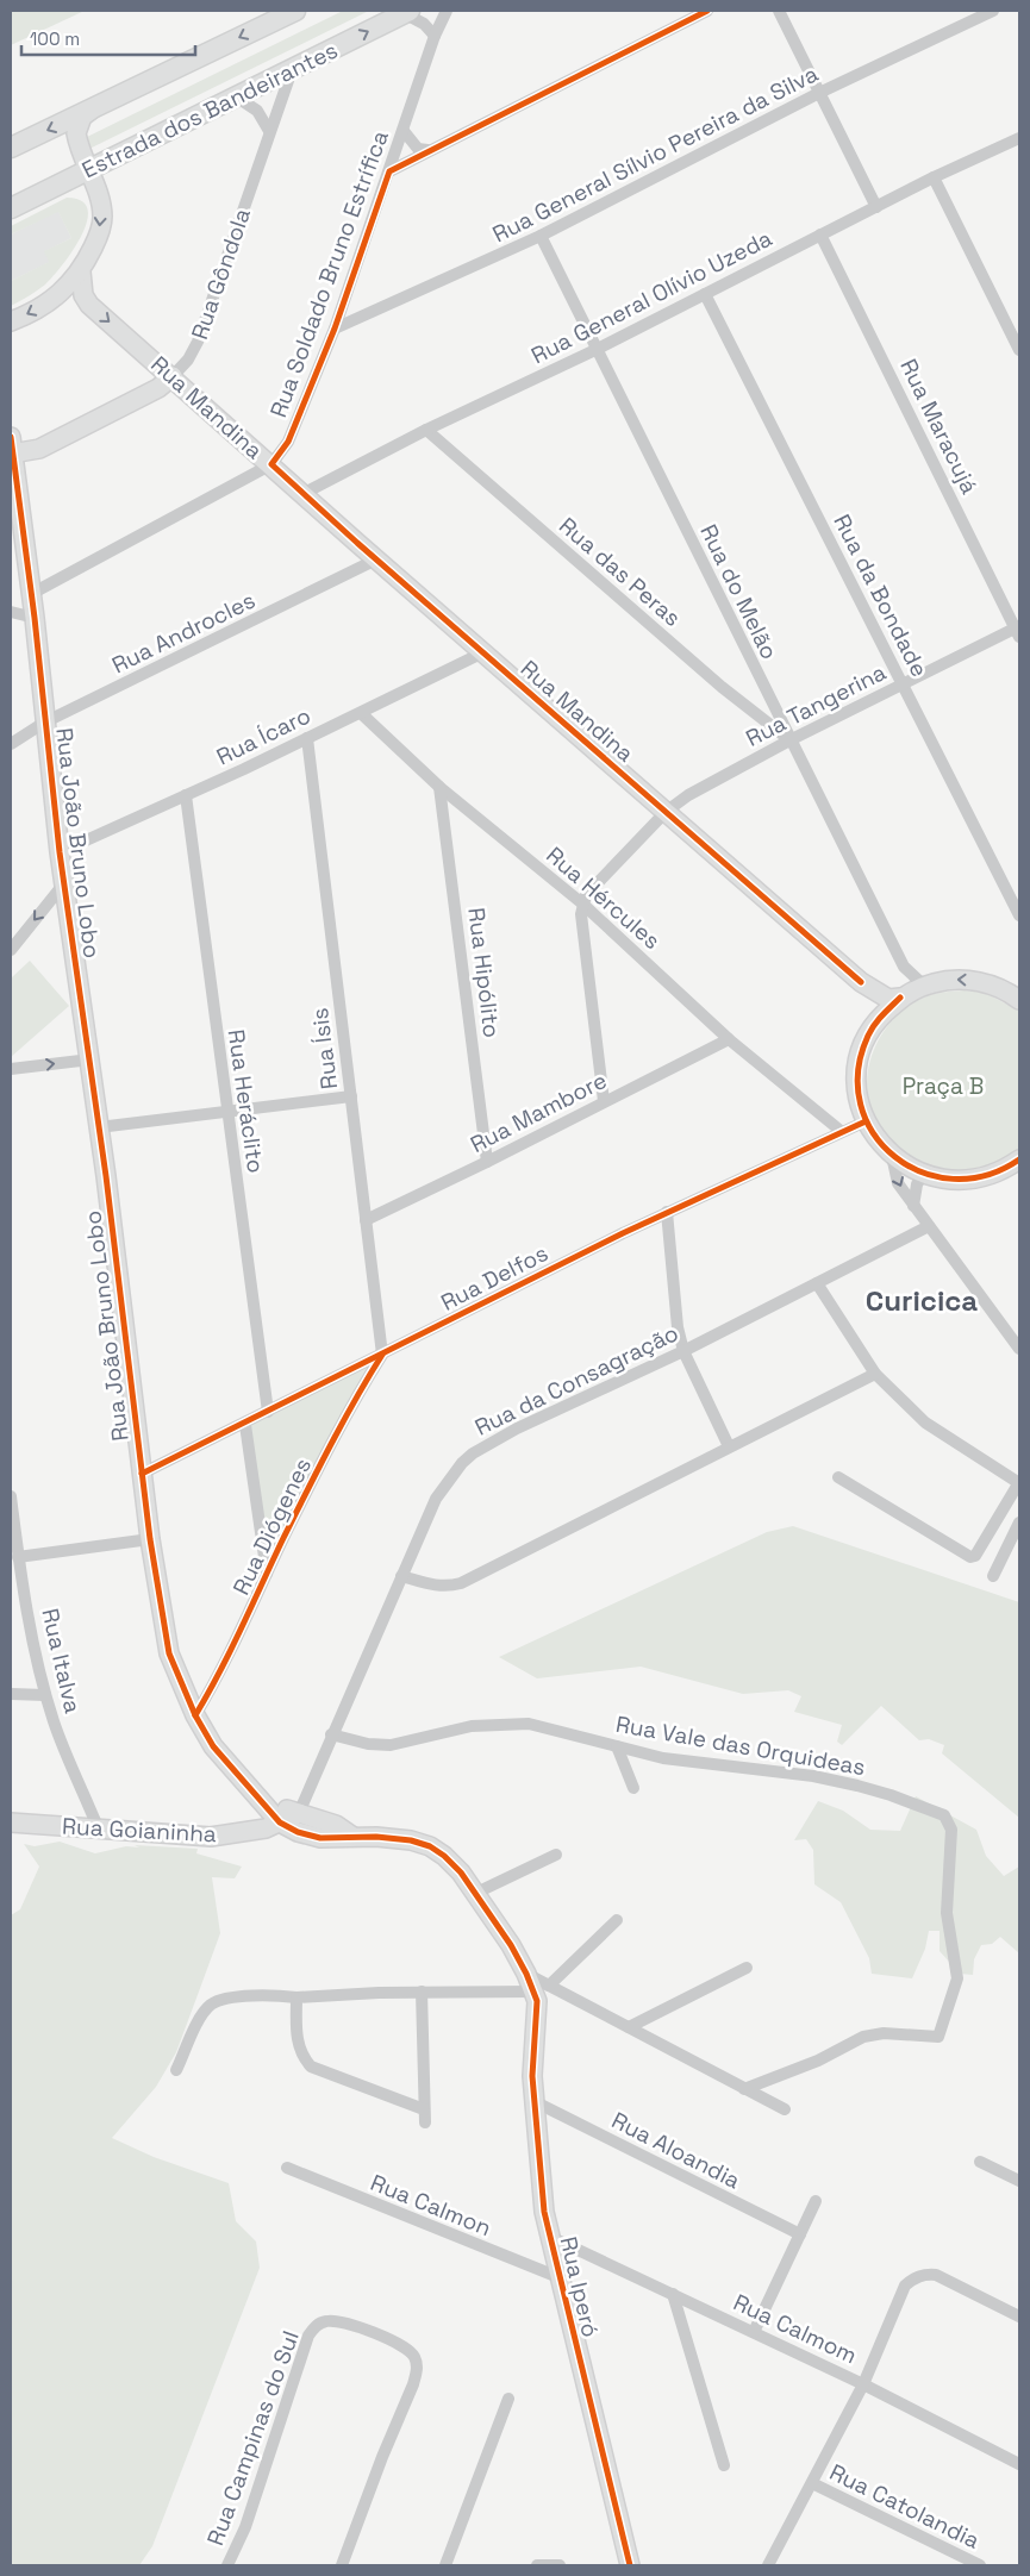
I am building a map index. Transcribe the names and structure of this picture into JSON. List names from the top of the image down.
{
  "streets": {
    "main road": ["Estrada dos Bandeirantes"],
    "street": [
      "Rua General Sílvio Pereira da Silva",
      "Rua Gôndola",
      "Rua Soldado Bruno Estrífica",
      "Rua General Olívio Uzeda",
      "Rua Mandina",
      "Rua Maracujá",
      "Rua das Peras",
      "Rua do Melão",
      "Rua da Bondade",
      "Rua Androcles",
      "Rua Tangerina",
      "Rua Ícaro",
      "Rua João Bruno Lobo",
      "Rua Hércules",
      "Rua Hipólito",
      "Rua Ísis",
      "Rua Heráclito",
      "Rua Mambore",
      "Rua Delfos",
      "Rua da Consagração",
      "Rua Diógenes",
      "Rua Italva",
      "Rua Vale das Orquideas",
      "Rua Goianinha",
      "Rua Aloandia",
      "Rua Calmon",
      "Rua Iperó",
      "Rua Calmom",
      "Rua Campinas do Sul",
      "Rua Catolandia"
    ]
  },
  "crossings": [
    ["Estrada dos Bandeirantes", "Rua Gôndola"],
    ["Rua General Sílvio Pereira da Silva", "Rua Soldado Bruno Estrífica"],
    ["Rua General Sílvio Pereira da Silva", "Rua do Melão"],
    ["Rua Gôndola", "Rua Mandina"],
    ["Rua Gôndola", "Rua João Bruno Lobo"],
    ["Rua Soldado Bruno Estrífica", "Rua Mandina"],
    ["Rua Soldado Bruno Estrífica", "Rua João Bruno Lobo"],
    ["Rua General Olívio Uzeda", "Rua Mandina"],
    ["Rua General Olívio Uzeda", "Rua Maracujá"],
    ["Rua General Olívio Uzeda", "Rua das Peras"],
    ["Rua General Olívio Uzeda", "Rua do Melão"],
    ["Rua General Olívio Uzeda", "Rua da Bondade"],
    ["Rua Mandina", "Rua do Melão"],
    ["Rua Mandina", "Rua Androcles"],
    ["Rua Mandina", "Rua Tangerina"],
    ["Rua Mandina", "Rua Ícaro"],
    ["Rua Maracujá", "Rua Tangerina"],
    ["Rua das Peras", "Rua do Melão"],
    ["Rua das Peras", "Rua Tangerina"],
    ["Rua do Melão", "Rua Tangerina"],
    ["Rua da Bondade", "Rua Tangerina"],
    ["Rua Androcles", "Rua João Bruno Lobo"],
    ["Rua Tangerina", "Rua Hércules"],
    ["Rua Ícaro", "Rua João Bruno Lobo"],
    ["Rua Ícaro", "Rua Hércules"],
    ["Rua Ícaro", "Rua Ísis"],
    ["Rua Ícaro", "Rua Heráclito"],
    ["Rua João Bruno Lobo", "Rua Delfos"],
    ["Rua João Bruno Lobo", "Rua da Consagração"],
    ["Rua João Bruno Lobo", "Rua Diógenes"],
    ["Rua João Bruno Lobo", "Rua Goianinha"],
    ["Rua João Bruno Lobo", "Rua Iperó"],
    ["Rua Hércules", "Rua Hipólito"],
    ["Rua Hércules", "Rua Mambore"],
    ["Rua Hércules", "Rua Delfos"],
    ["Rua Hipólito", "Rua Mambore"],
    ["Rua Ísis", "Rua Mambore"],
    ["Rua Ísis", "Rua Delfos"],
    ["Rua Ísis", "Rua Diógenes"],
    ["Rua Heráclito", "Rua Delfos"],
    ["Rua Delfos", "Rua Diógenes"],
    ["Rua da Consagração", "Rua Vale das Orquideas"],
    ["Rua da Consagração", "Rua Goianinha"],
    ["Rua Italva", "Rua Goianinha"],
    ["Rua Aloandia", "Rua Iperó"],
    ["Rua Calmon", "Rua Iperó"],
    ["Rua Iperó", "Rua Calmom"]
  ],
  "districts": ["Curicica"],
  "parks": ["Praça B"],
  "scale_bar": "100 m"
}
